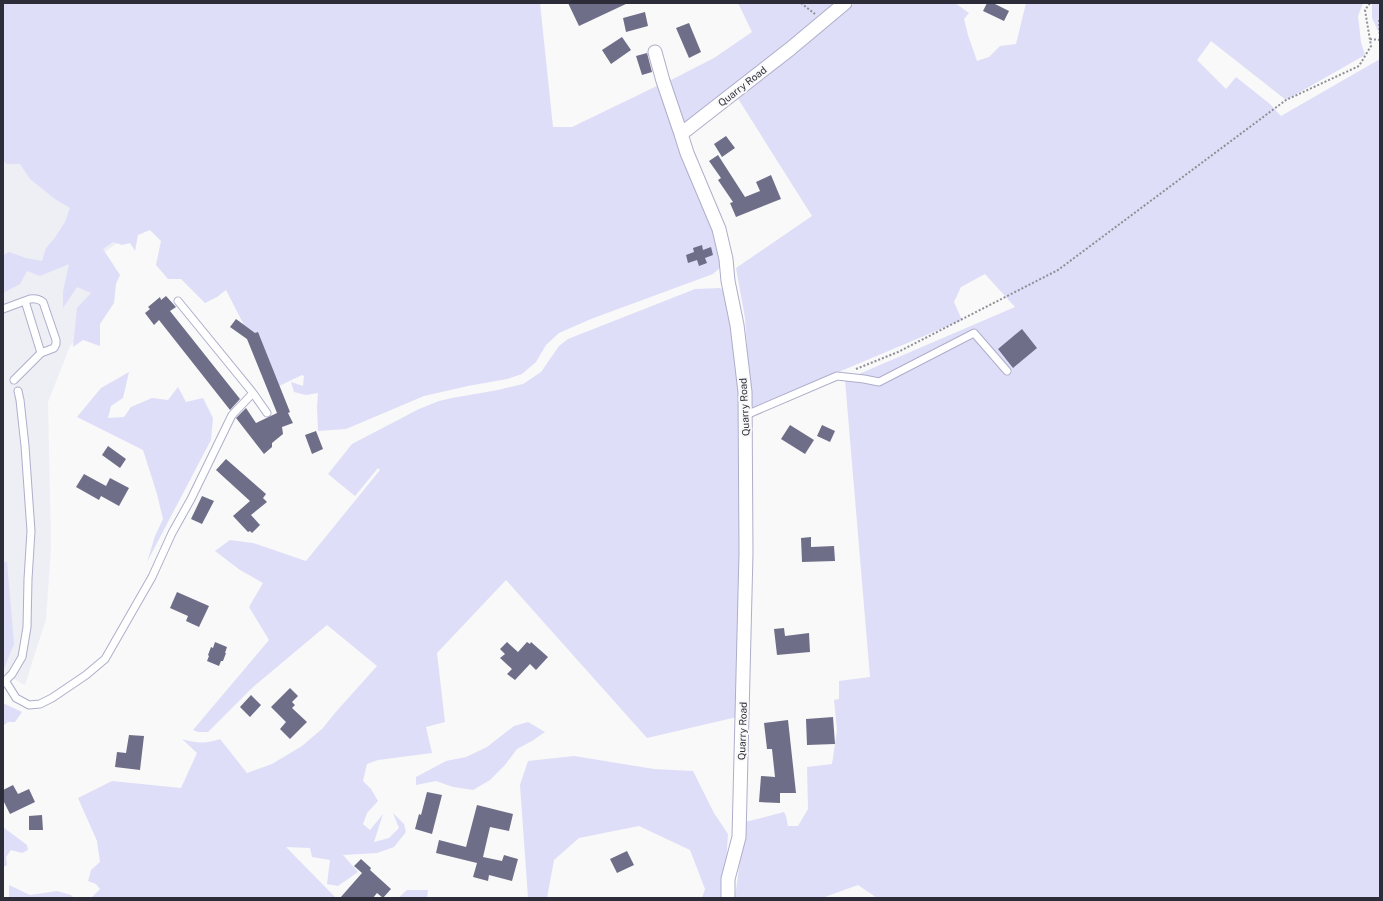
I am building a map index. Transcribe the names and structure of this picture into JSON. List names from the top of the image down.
{
  "streets": {
    "street": ["Quarry Road"]
  }
}
